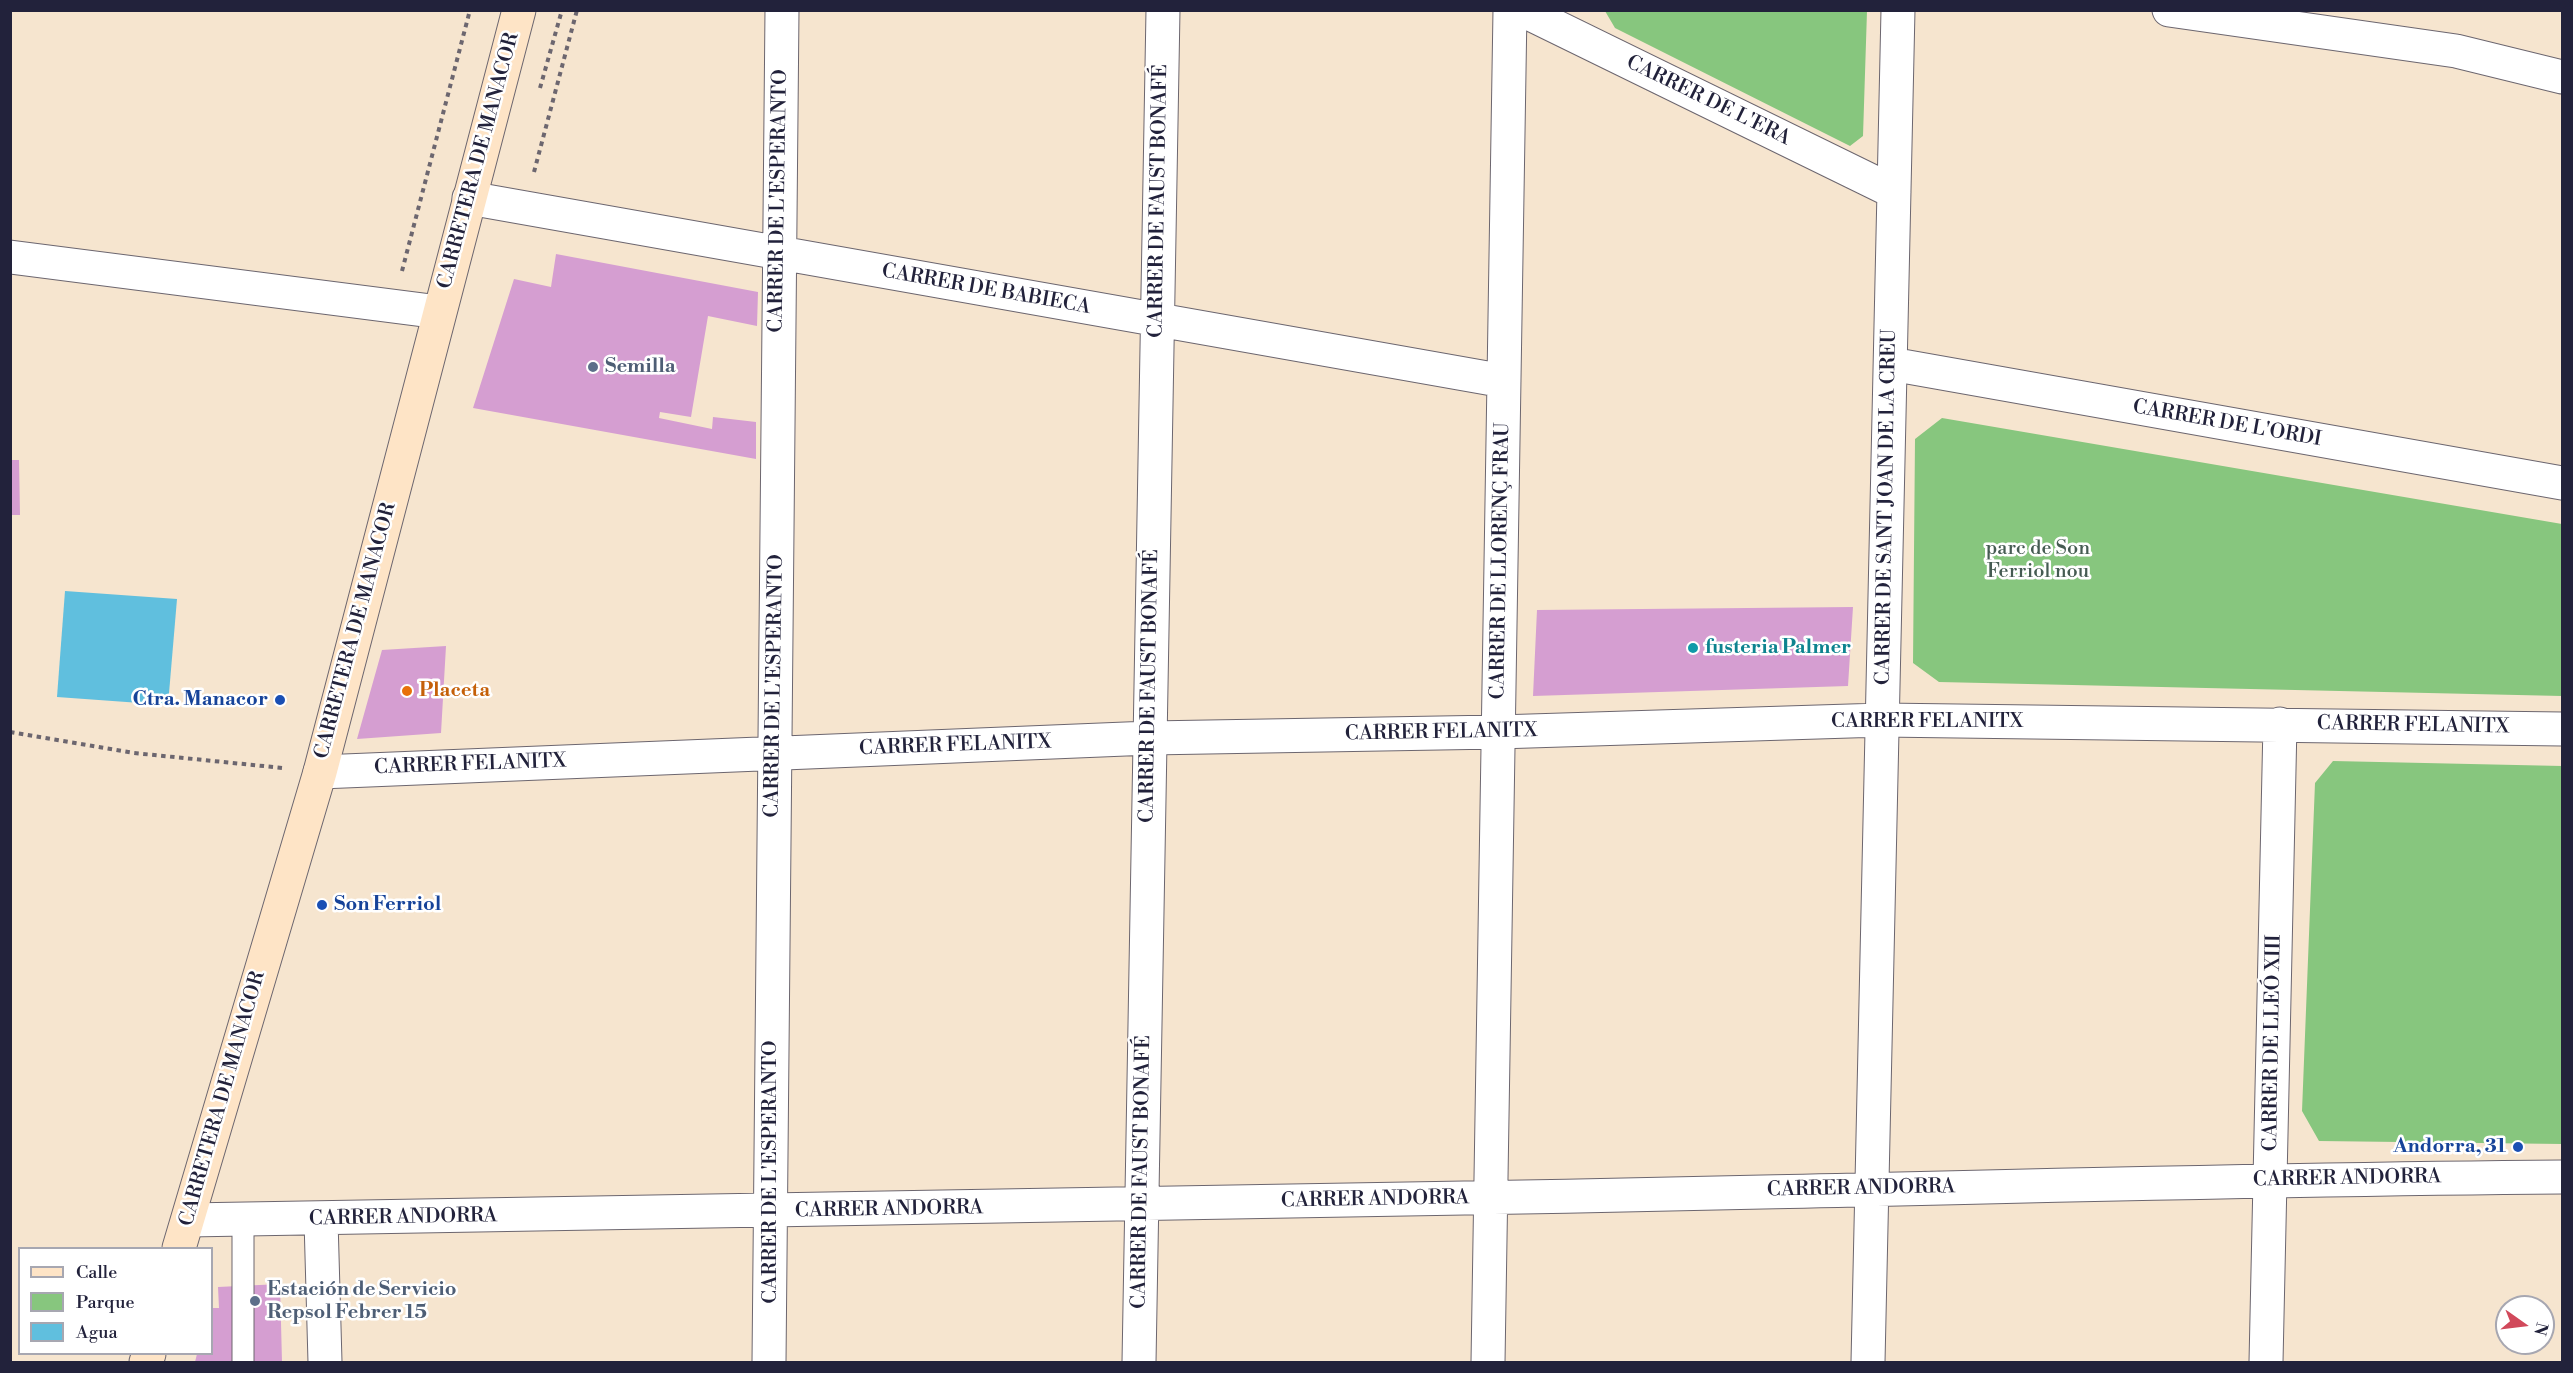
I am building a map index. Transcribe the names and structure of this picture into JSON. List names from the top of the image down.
{
  "streets": {
    "main road": ["CARRETERA DE MANACOR"],
    "street": [
      "CARRER DE L'ERA",
      "CARRER DE L'ESPERANTO",
      "CARRER DE FAUST BONAFÉ",
      "CARRER DE BABIECA",
      "CARRER DE L'ORDI",
      "CARRER DE SANT JOAN DE LA CREU",
      "CARRER DE LLORENÇ FRAU",
      "CARRER FELANITX",
      "CARRER DE LLEÓ XIII",
      "CARRER ANDORRA"
    ]
  },
  "crossings": [
    ["CARRER DE L'ERA", "CARRER DE SANT JOAN DE LA CREU"],
    ["CARRER DE L'ERA", "CARRER DE LLORENÇ FRAU"],
    ["CARRETERA DE MANACOR", "CARRER DE BABIECA"],
    ["CARRETERA DE MANACOR", "CARRER FELANITX"],
    ["CARRETERA DE MANACOR", "CARRER ANDORRA"],
    ["CARRER DE L'ESPERANTO", "CARRER DE BABIECA"],
    ["CARRER DE L'ESPERANTO", "CARRER FELANITX"],
    ["CARRER DE L'ESPERANTO", "CARRER ANDORRA"],
    ["CARRER DE FAUST BONAFÉ", "CARRER DE BABIECA"],
    ["CARRER DE FAUST BONAFÉ", "CARRER FELANITX"],
    ["CARRER DE FAUST BONAFÉ", "CARRER ANDORRA"],
    ["CARRER DE BABIECA", "CARRER DE LLORENÇ FRAU"],
    ["CARRER DE L'ORDI", "CARRER DE SANT JOAN DE LA CREU"],
    ["CARRER DE SANT JOAN DE LA CREU", "CARRER FELANITX"],
    ["CARRER DE SANT JOAN DE LA CREU", "CARRER ANDORRA"],
    ["CARRER DE LLORENÇ FRAU", "CARRER FELANITX"],
    ["CARRER DE LLORENÇ FRAU", "CARRER ANDORRA"],
    ["CARRER FELANITX", "CARRER DE LLEÓ XIII"],
    ["CARRER DE LLEÓ XIII", "CARRER ANDORRA"]
  ],
  "parks": ["parc de Son Ferriol nou"],
  "places": [
    "Semilla",
    "fusteria Palmer",
    "Placeta",
    "Ctra. Manacor",
    "Son Ferriol",
    "Andorra, 31",
    "Estación de Servicio Repsol Febrer 15"
  ],
  "legend": ["Calle", "Parque", "Agua"],
  "north": "right"
}
